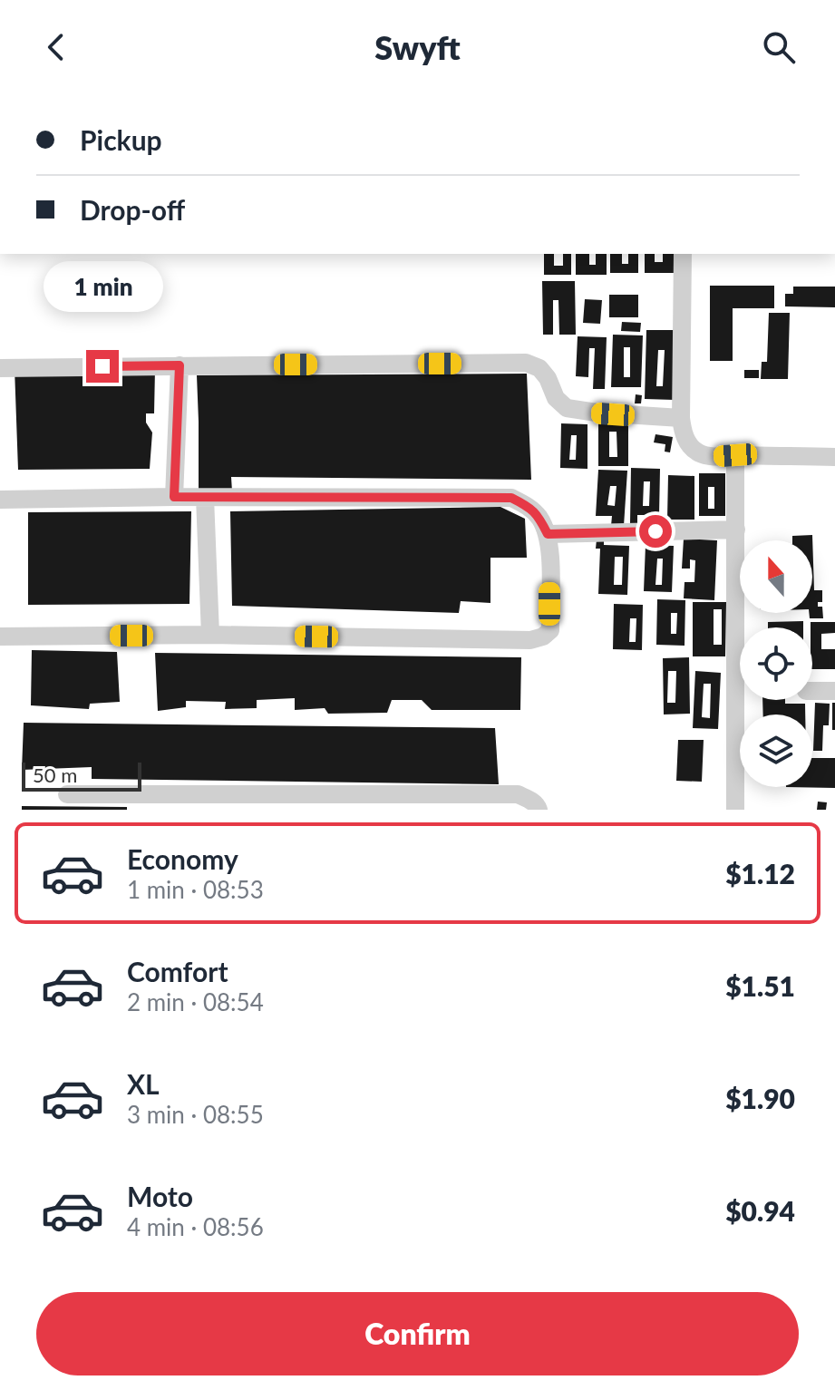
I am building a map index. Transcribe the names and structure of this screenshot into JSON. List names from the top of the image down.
{
  "scale_bar": "50 m",
  "north": "top",
  "page": {
    "header": "Swyft",
    "banner": ["Pickup", "Drop-off"],
    "bubble": "1 min",
    "scale": "50 m",
    "list": [
      {
        "name": "Economy",
        "note": "1 min · 08:53",
        "value": "$1.12"
      },
      {
        "name": "Comfort",
        "note": "2 min · 08:54",
        "value": "$1.51"
      },
      {
        "name": "XL",
        "note": "3 min · 08:55",
        "value": "$1.90"
      },
      {
        "name": "Moto",
        "note": "4 min · 08:56",
        "value": "$0.94"
      }
    ],
    "buttons": "Confirm"
  }
}
